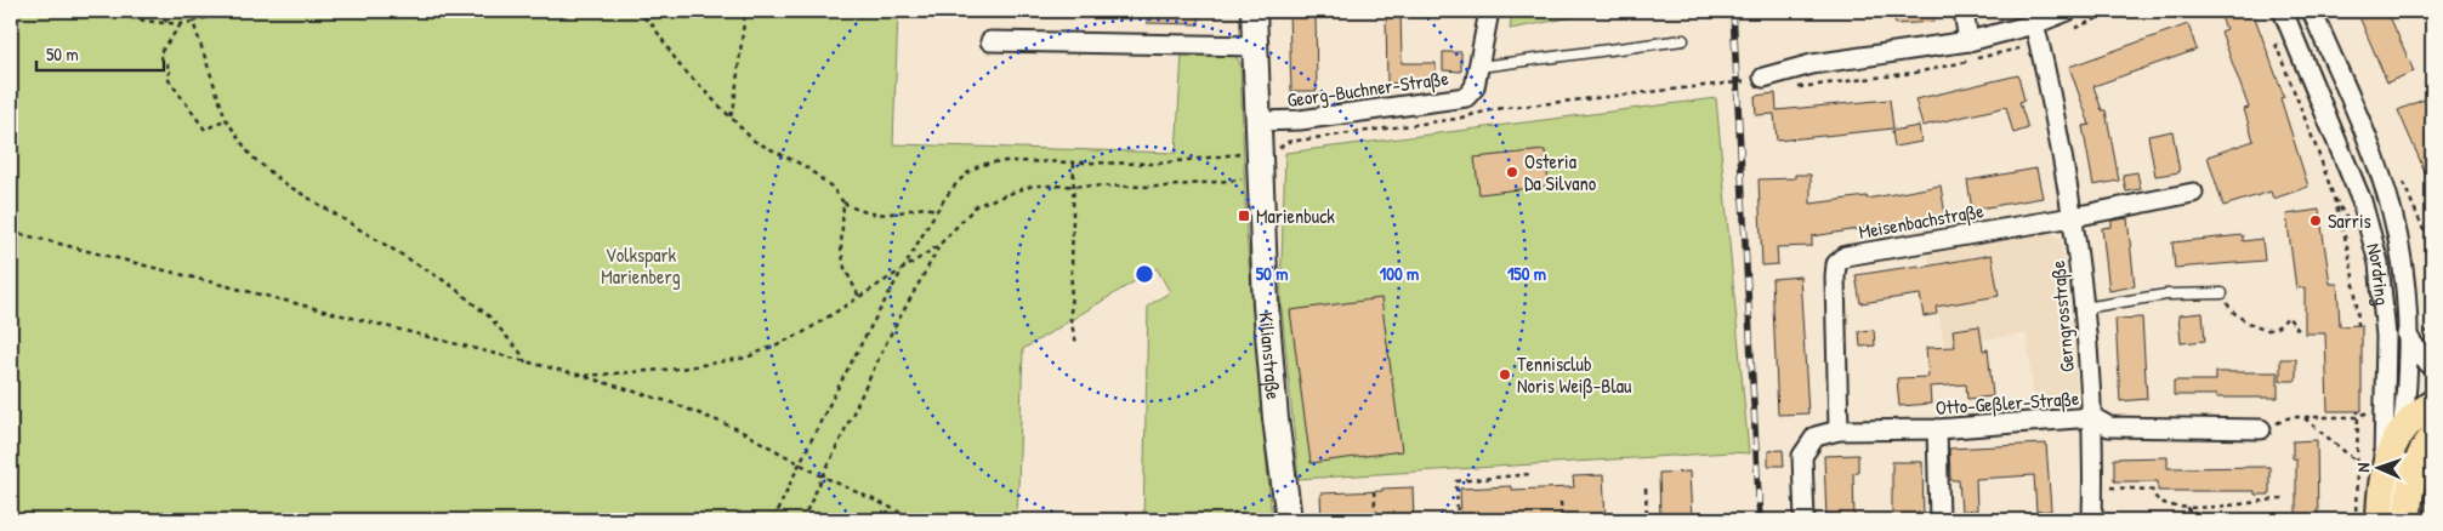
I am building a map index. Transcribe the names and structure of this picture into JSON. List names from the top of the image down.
{
  "streets": {
    "main road": ["Kilianstraße"],
    "street": [
      "Georg-Buchner-Straße",
      "Meisenbachstraße",
      "Nordring",
      "Gerngrosstraße",
      "Otto-Geßler-Straße"
    ]
  },
  "crossings": [
    ["Georg-Buchner-Straße", "Kilianstraße"],
    ["Meisenbachstraße", "Gerngrosstraße"],
    ["Meisenbachstraße", "Otto-Geßler-Straße"],
    ["Gerngrosstraße", "Otto-Geßler-Straße"]
  ],
  "parks": ["Volkspark Marienberg"],
  "places": {
    "other": ["Osteria Da Silvano", "Sarris", "Tennisclub Noris Weiß-Blau"],
    "transit": ["Marienbuck"]
  },
  "scale_bar": "50 m",
  "north": "left",
  "rings": ["50 m", "100 m", "150 m"]
}
